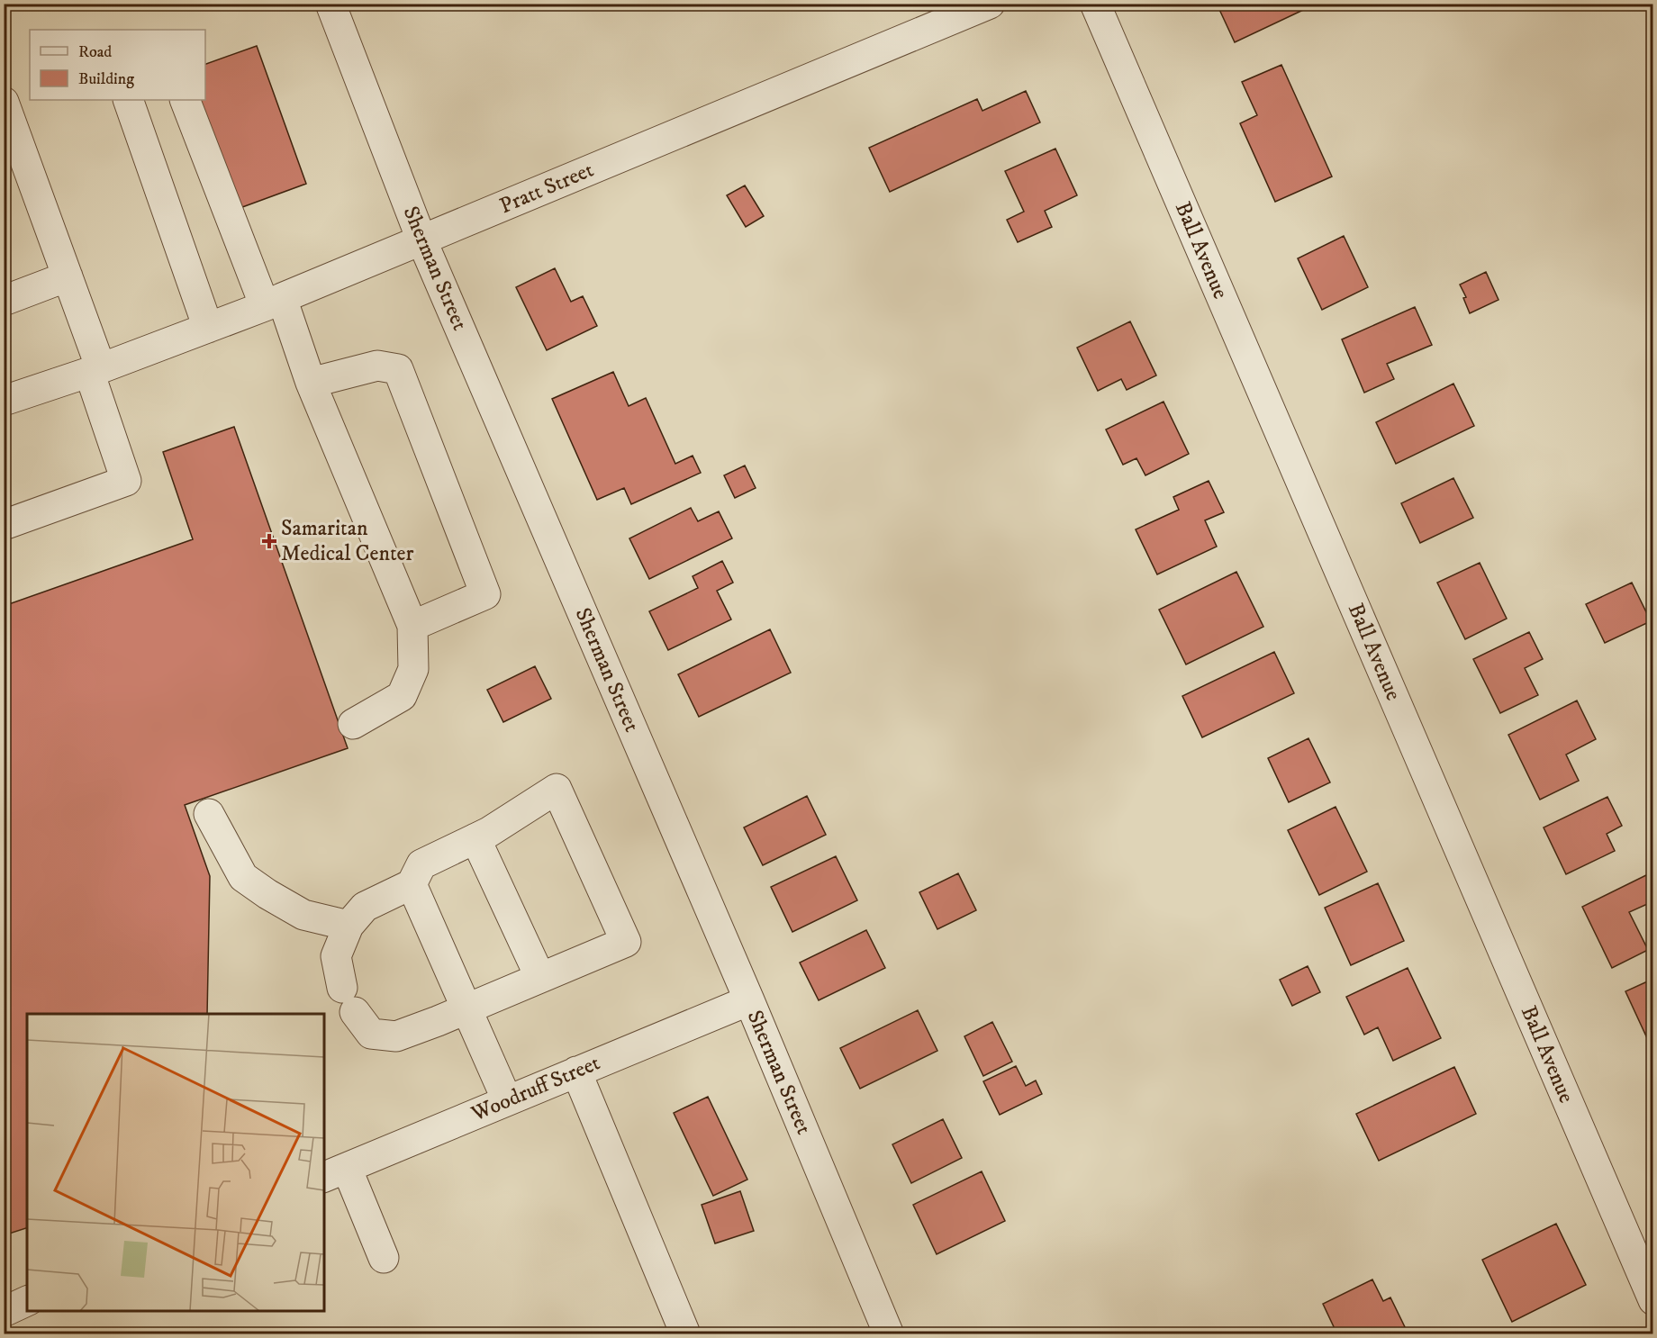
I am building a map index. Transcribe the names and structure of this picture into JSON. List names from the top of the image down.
{
  "streets": {
    "street": [
      "Pratt Street",
      "Ball Avenue",
      "Sherman Street",
      "Woodruff Street"
    ]
  },
  "crossings": [
    ["Pratt Street", "Sherman Street"],
    ["Sherman Street", "Woodruff Street"]
  ],
  "places": {
    "health": ["Samaritan Medical Center"]
  },
  "legend": ["Road", "Building"]
}
